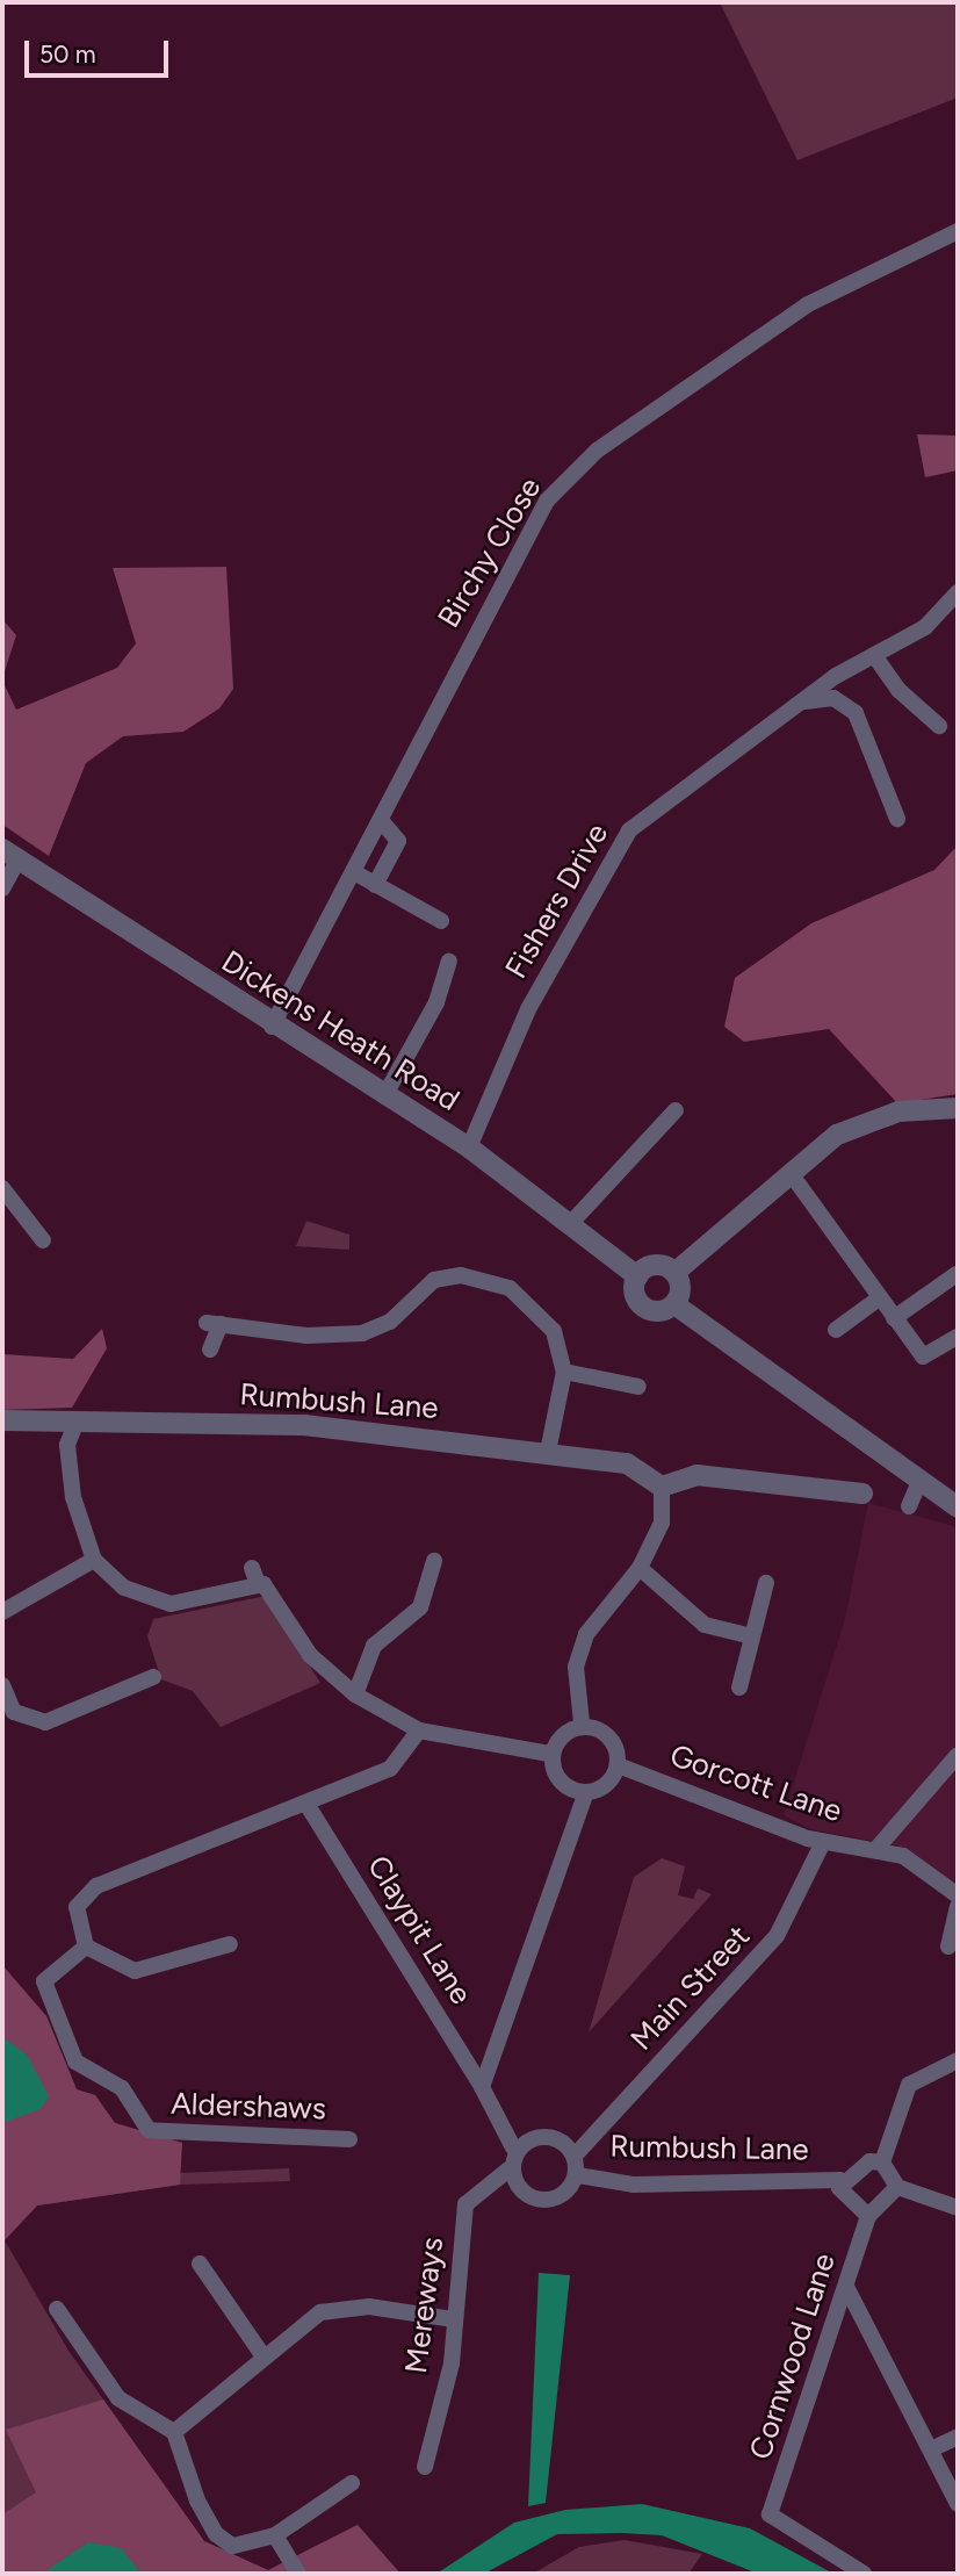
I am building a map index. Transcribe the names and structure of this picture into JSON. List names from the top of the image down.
{
  "streets": {
    "street": [
      "Birchy Close",
      "Fishers Drive",
      "Dickens Heath Road",
      "Rumbush Lane",
      "Gorcott Lane",
      "Claypit Lane",
      "Main Street",
      "Aldershaws",
      "Mereways",
      "Cornwood Lane"
    ]
  },
  "crossings": [
    ["Birchy Close", "Dickens Heath Road"],
    ["Fishers Drive", "Dickens Heath Road"],
    ["Rumbush Lane", "Main Street"],
    ["Rumbush Lane", "Mereways"],
    ["Rumbush Lane", "Cornwood Lane"],
    ["Gorcott Lane", "Main Street"],
    ["Main Street", "Mereways"]
  ],
  "scale_bar": "50 m"
}
